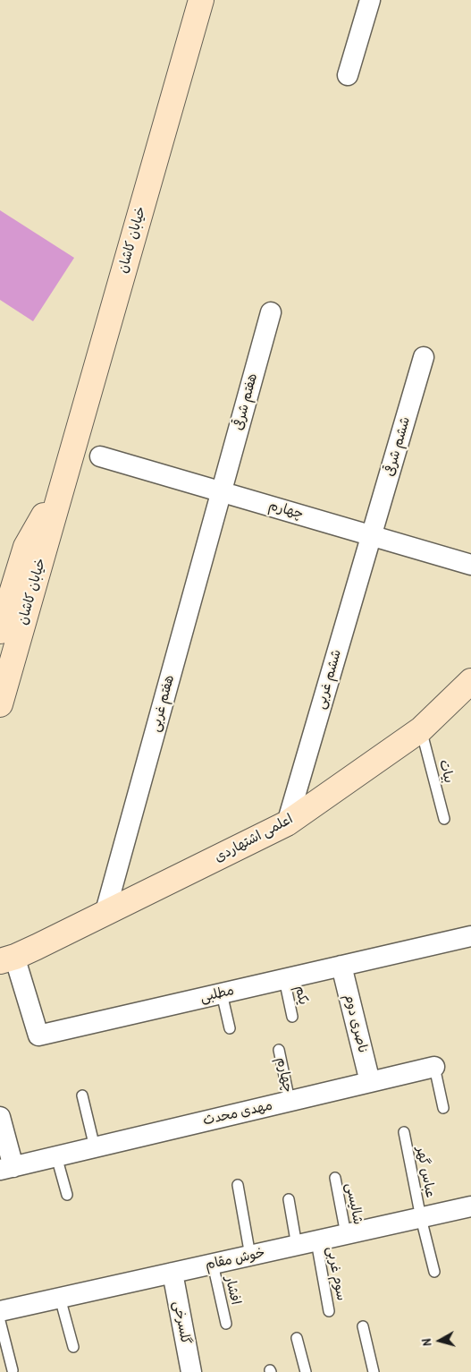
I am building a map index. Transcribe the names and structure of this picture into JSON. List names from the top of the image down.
{
  "streets": {
    "street": [
      "خیابان کاشان",
      "هفتم شرقی",
      "ششم شرقی",
      "چهارم",
      "ششم غربی",
      "هفتم غربی",
      "اعلمی اشتهاردی",
      "مطلبی",
      "ناصری دوم",
      "مهدی محدث",
      "خوش مقام",
      "گلسرخی"
    ],
    "lane": [
      "بیات",
      "یکم",
      "عباس گهر",
      "شالیسی",
      "سوم غربی",
      "افشار"
    ]
  },
  "crossings": [
    ["هفتم شرقی", "چهارم"],
    ["هفتم شرقی", "هفتم غربی"],
    ["ششم شرقی", "چهارم"],
    ["ششم شرقی", "ششم غربی"],
    ["چهارم", "ششم غربی"],
    ["چهارم", "هفتم غربی"],
    ["چهارم", "مهدی محدث"],
    ["ششم غربی", "اعلمی اشتهاردی"],
    ["هفتم غربی", "اعلمی اشتهاردی"],
    ["بیات", "اعلمی اشتهاردی"],
    ["اعلمی اشتهاردی", "مطلبی"],
    ["مطلبی", "یکم"],
    ["مطلبی", "ناصری دوم"],
    ["ناصری دوم", "مهدی محدث"],
    ["عباس گهر", "خوش مقام"],
    ["شالیسی", "خوش مقام"],
    ["خوش مقام", "سوم غربی"],
    ["خوش مقام", "افشار"],
    ["خوش مقام", "گلسرخی"]
  ],
  "north": "left"
}
